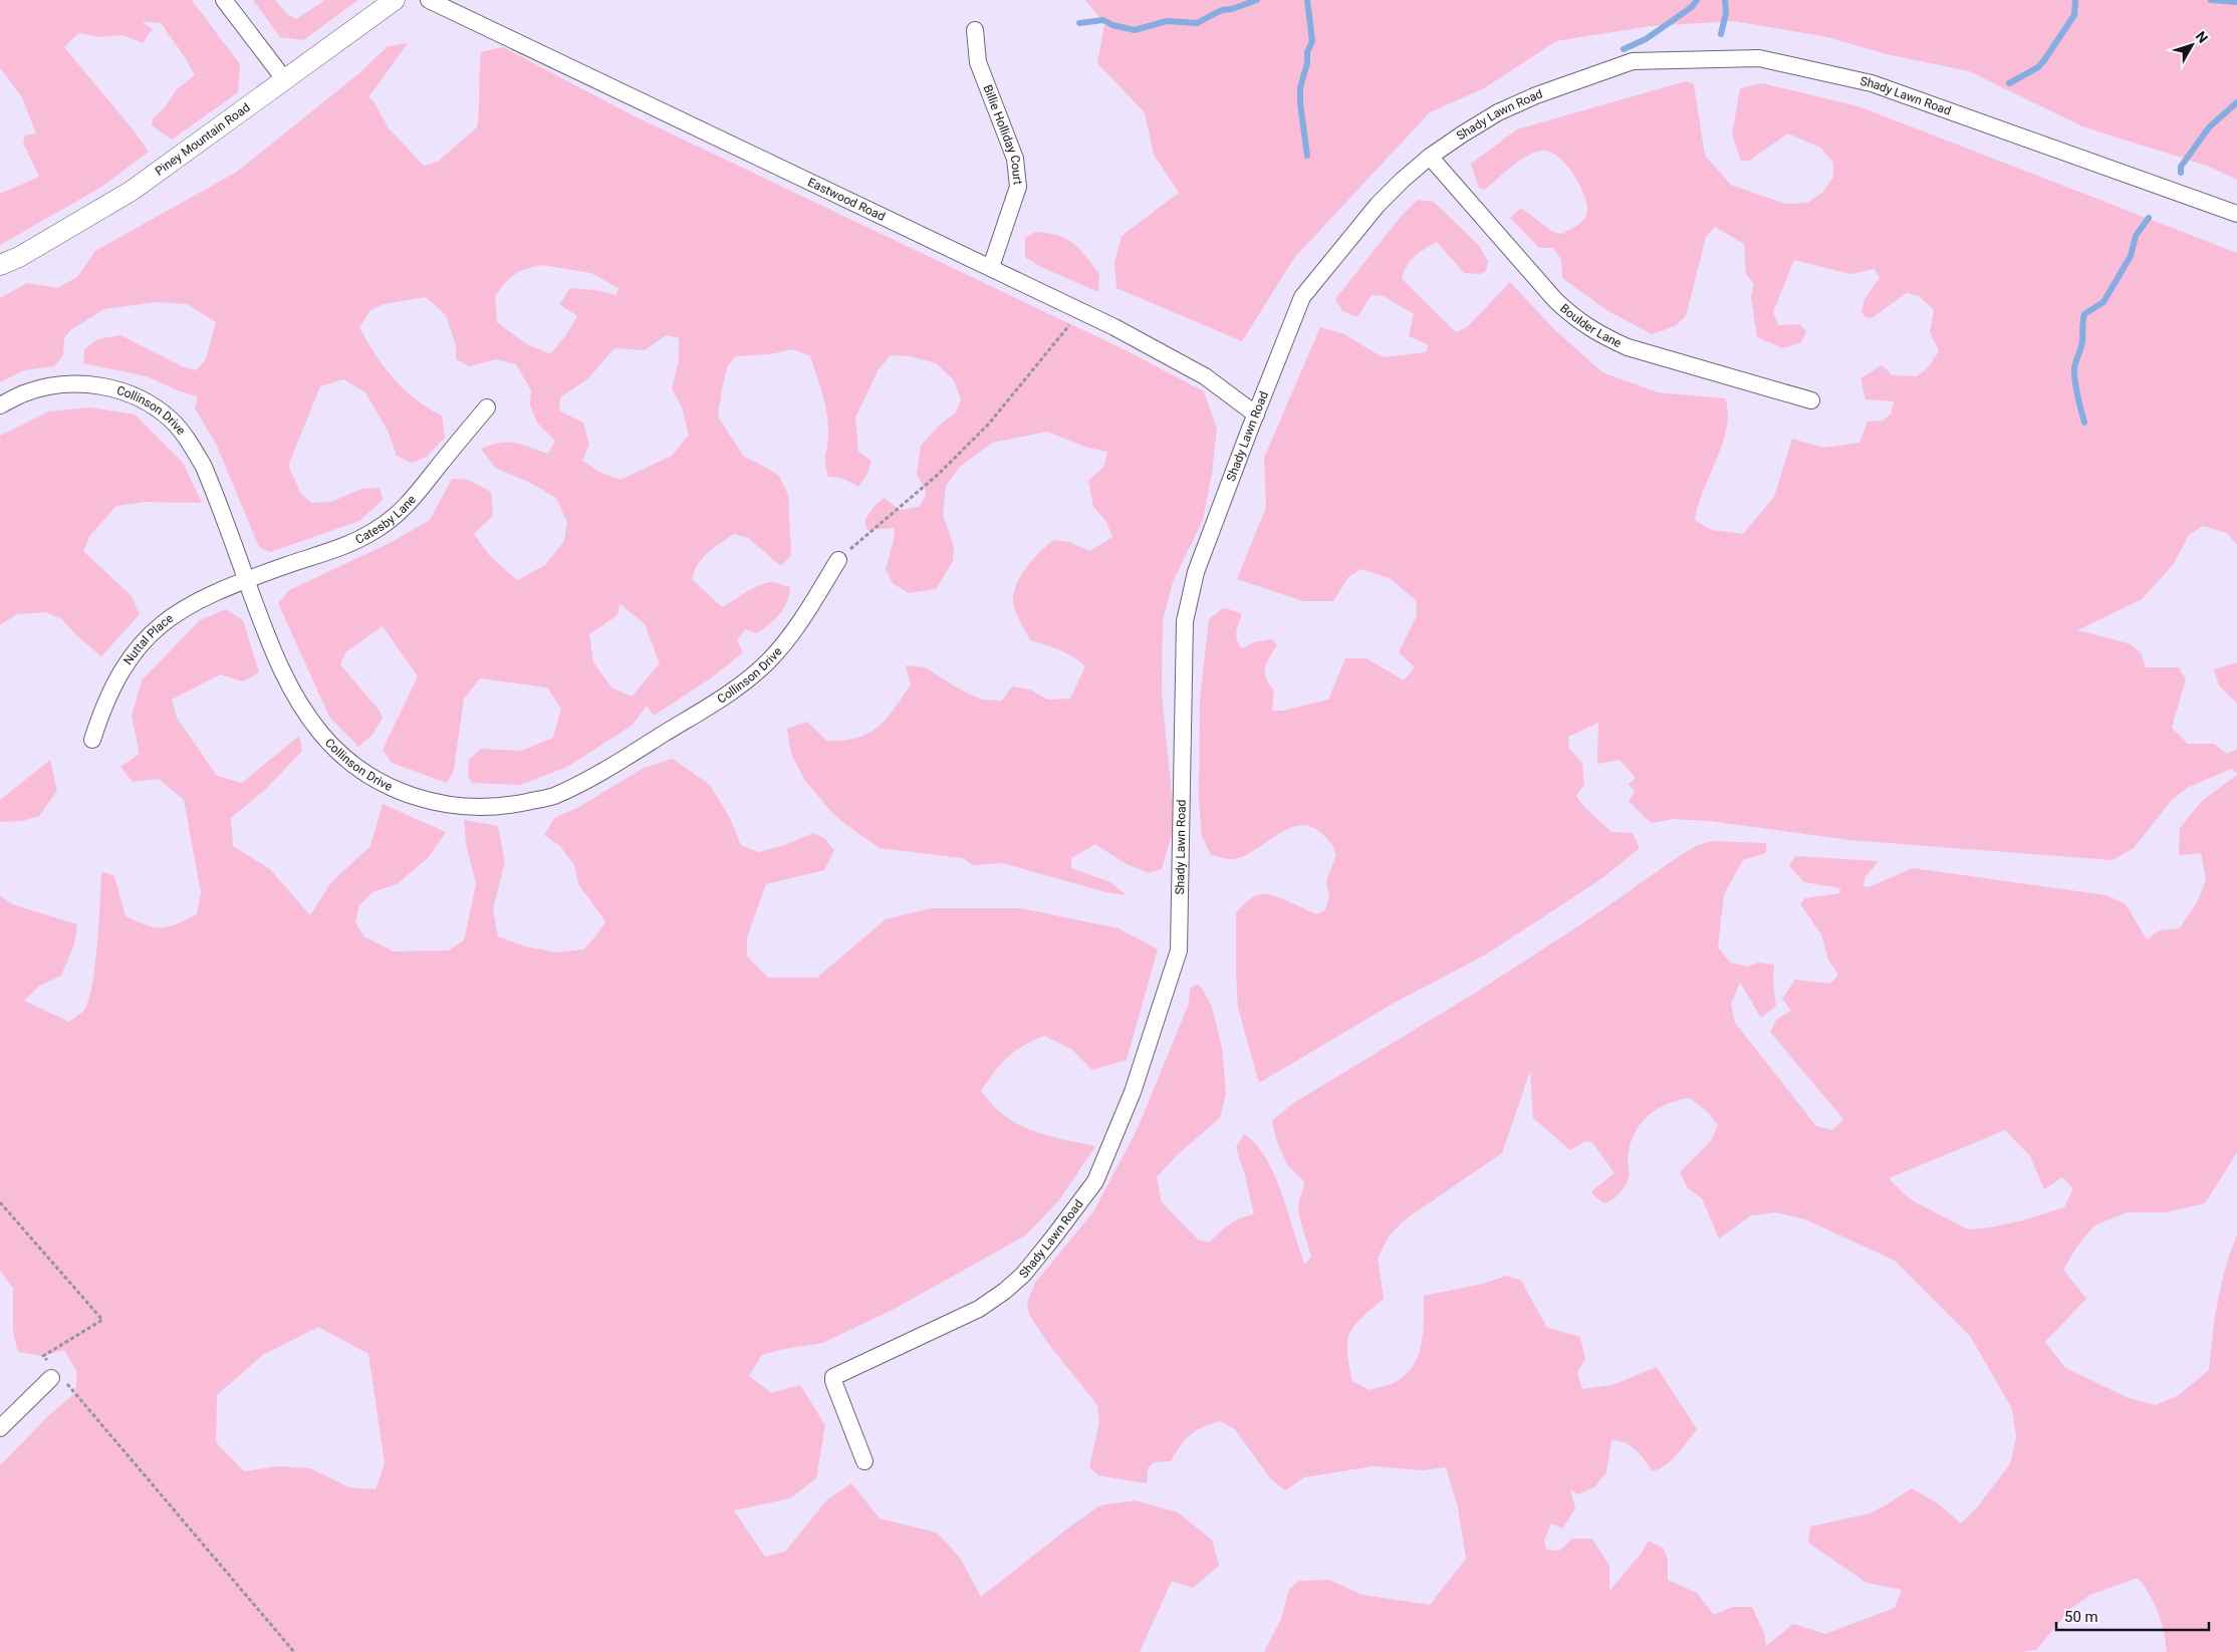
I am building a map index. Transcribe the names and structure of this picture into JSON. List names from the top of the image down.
{
  "streets": {
    "street": [
      "Shady Lawn Road",
      "Billie Holliday Court",
      "Piney Mountain Road",
      "Eastwood Road",
      "Boulder Lane",
      "Collinson Drive",
      "Catesby Lane",
      "Nuttal Place"
    ]
  },
  "crossings": [
    ["Shady Lawn Road", "Eastwood Road"],
    ["Shady Lawn Road", "Boulder Lane"],
    ["Billie Holliday Court", "Eastwood Road"],
    ["Collinson Drive", "Catesby Lane"],
    ["Collinson Drive", "Nuttal Place"],
    ["Catesby Lane", "Nuttal Place"]
  ],
  "scale_bar": "50 m",
  "north": "top right"
}
